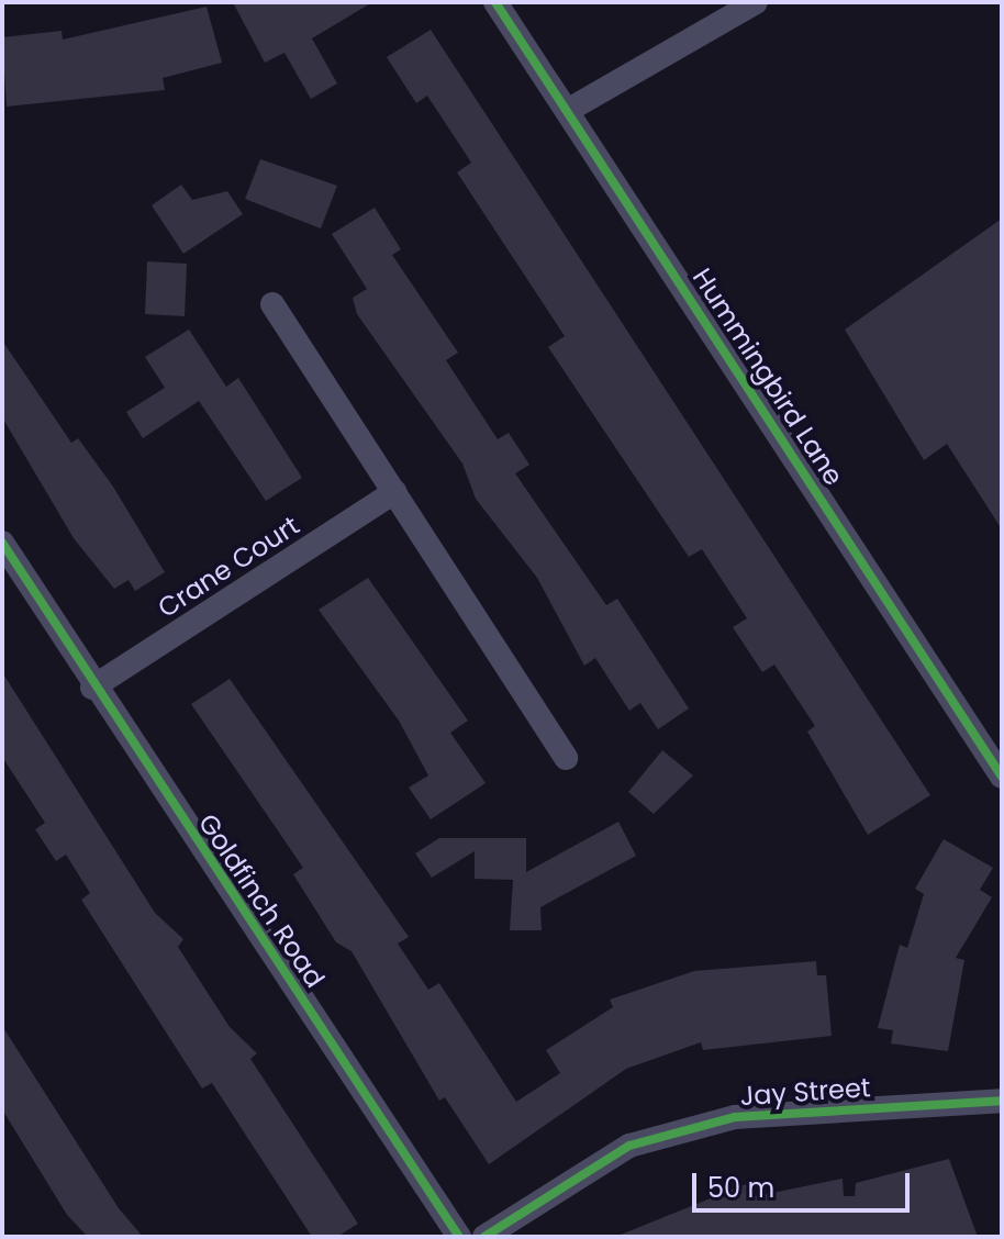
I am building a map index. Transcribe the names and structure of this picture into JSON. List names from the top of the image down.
{
  "streets": {
    "street": [
      "Hummingbird Lane",
      "Crane Court",
      "Goldfinch Road",
      "Jay Street"
    ]
  },
  "crossings": [
    ["Crane Court", "Goldfinch Road"]
  ],
  "scale_bar": "50 m"
}
